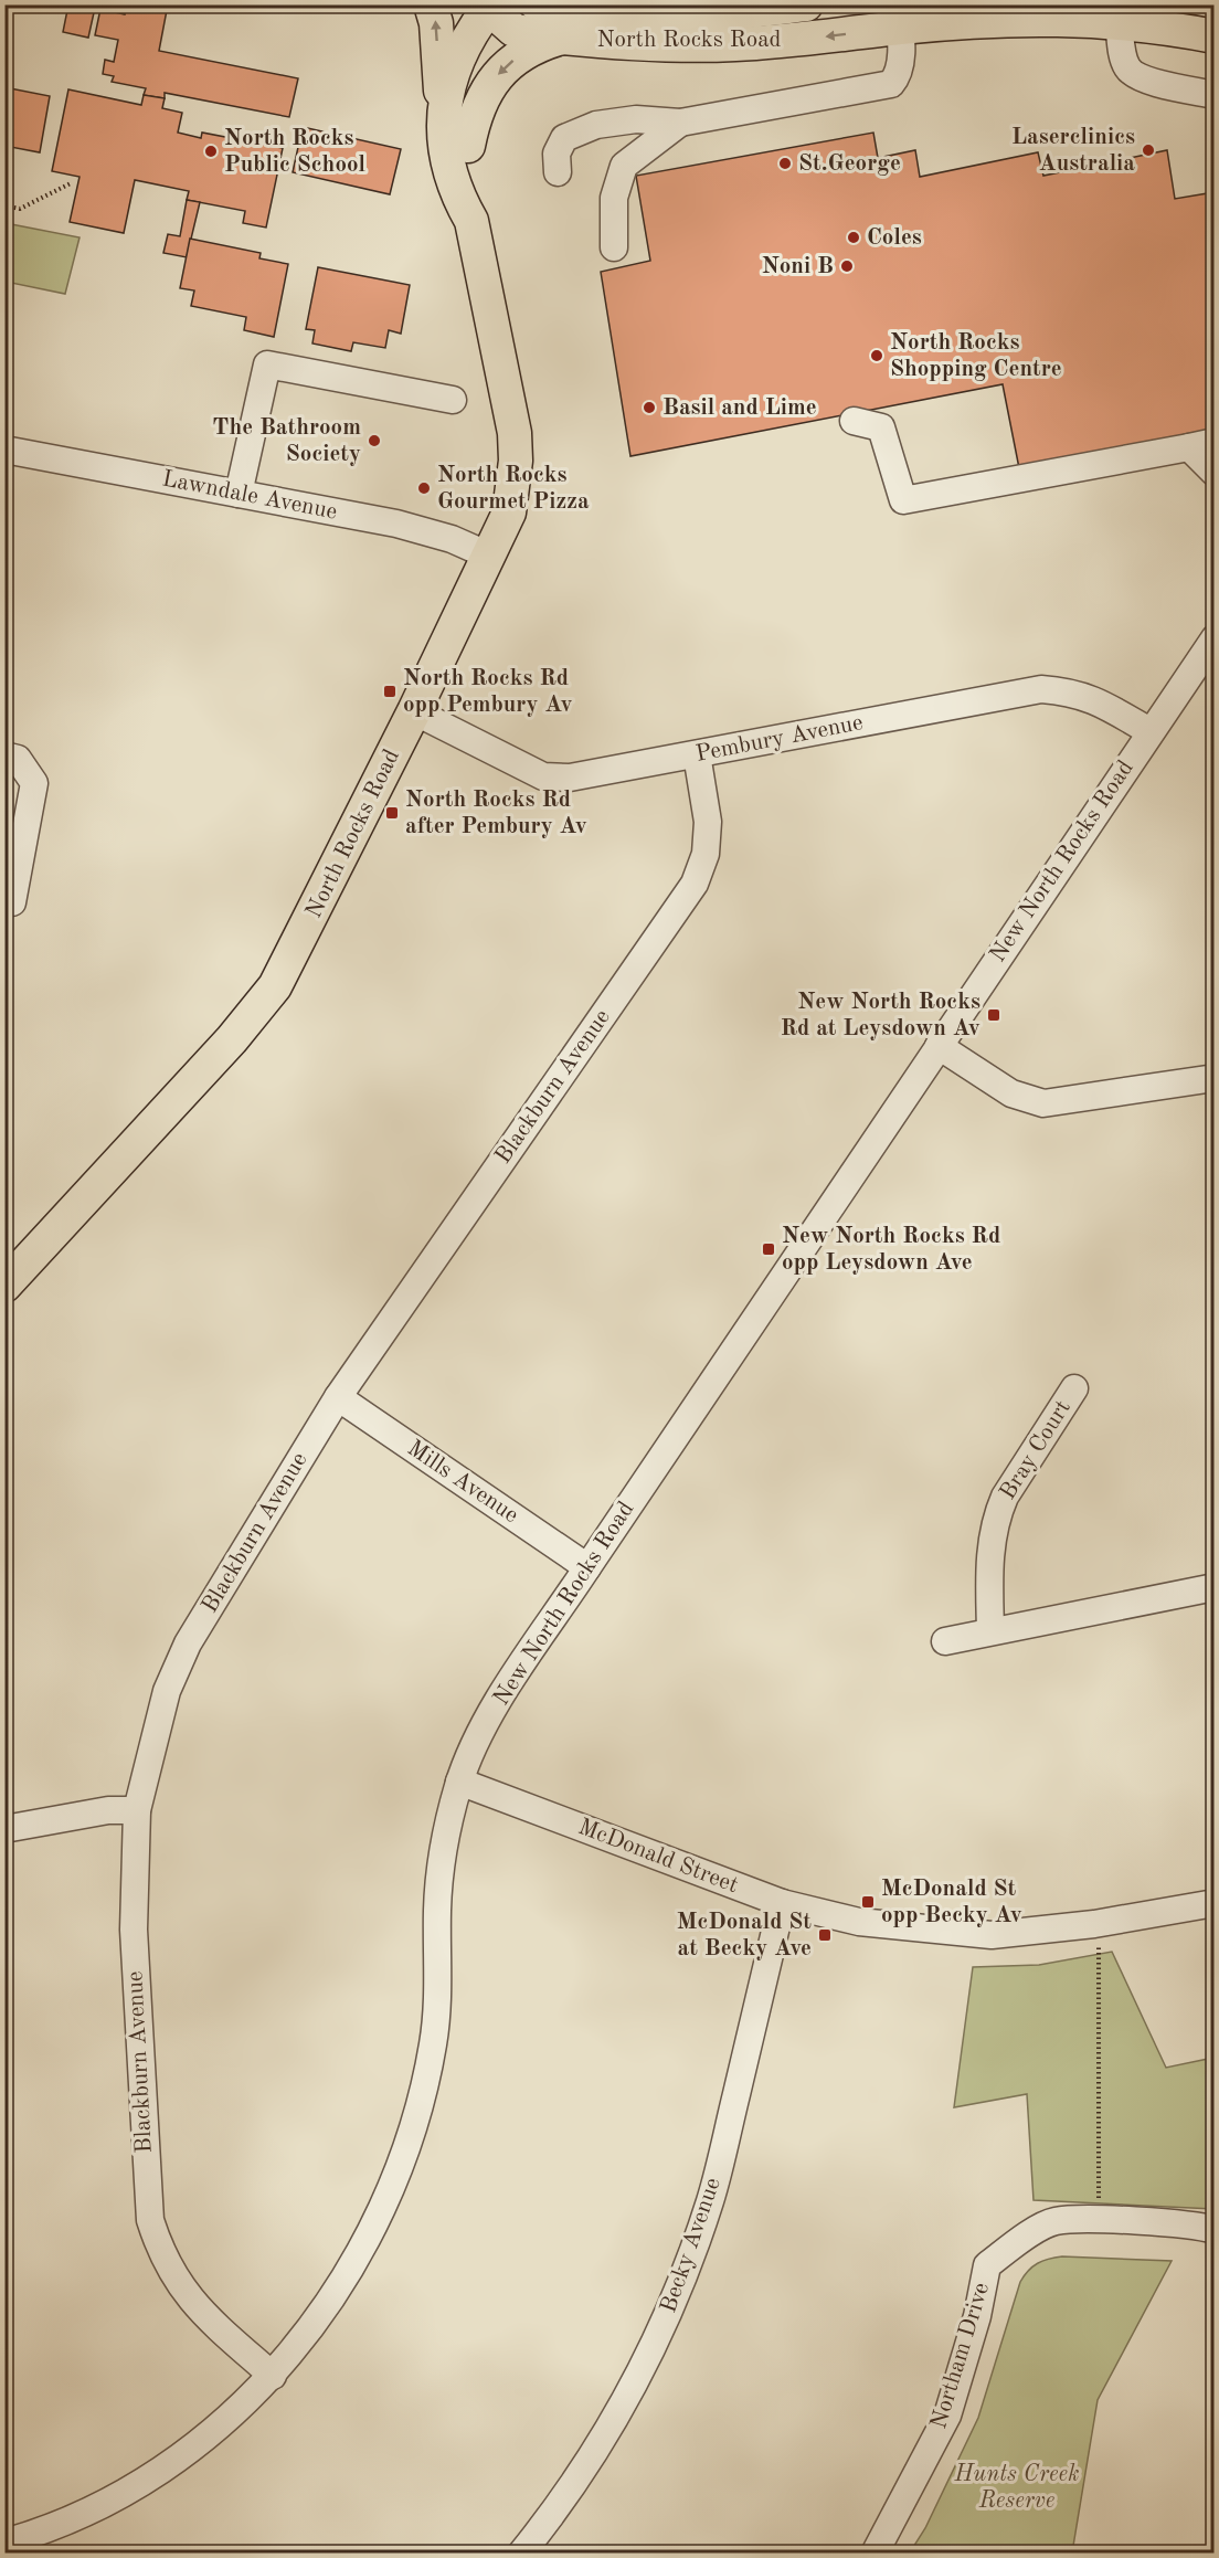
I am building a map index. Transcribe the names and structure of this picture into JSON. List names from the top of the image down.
{
  "streets": {
    "main road": ["North Rocks Road"],
    "street": [
      "Lawndale Avenue",
      "Pembury Avenue",
      "New North Rocks Road",
      "Blackburn Avenue",
      "Bray Court",
      "Mills Avenue",
      "McDonald Street",
      "Becky Avenue",
      "Northam Drive"
    ]
  },
  "crossings": [
    ["North Rocks Road", "Lawndale Avenue"],
    ["North Rocks Road", "Pembury Avenue"],
    ["Pembury Avenue", "New North Rocks Road"],
    ["Pembury Avenue", "Blackburn Avenue"],
    ["New North Rocks Road", "Blackburn Avenue"],
    ["New North Rocks Road", "Mills Avenue"],
    ["New North Rocks Road", "McDonald Street"],
    ["Blackburn Avenue", "Mills Avenue"],
    ["McDonald Street", "Becky Avenue"]
  ],
  "parks": ["Hunts Creek Reserve"],
  "places": {
    "other": [
      "Laserclinics Australia",
      "North Rocks Public School",
      "St.George",
      "Coles",
      "Noni B",
      "North Rocks Shopping Centre",
      "Basil and Lime",
      "The Bathroom Society",
      "North Rocks Gourmet Pizza"
    ],
    "transit": [
      "North Rocks Rd opp Pembury Av",
      "North Rocks Rd after Pembury Av",
      "New North Rocks Rd at Leysdown Av",
      "New North Rocks Rd opp Leysdown Ave",
      "McDonald St opp Becky Av",
      "McDonald St at Becky Ave"
    ]
  }
}
